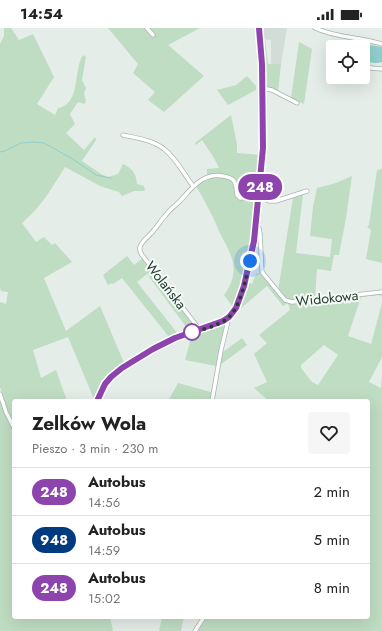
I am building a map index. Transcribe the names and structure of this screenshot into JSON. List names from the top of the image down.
{
  "streets": {
    "street": ["Wolańska", "Widokowa"]
  },
  "lines": ["bus line 248"],
  "page": {
    "status": "14:54",
    "on_map": "248",
    "heading": ["Zelków Wola", "Pieszo · 3 min · 230 m"],
    "list": [
      {
        "mark": "248",
        "name": "Autobus",
        "note": "14:56",
        "value": "2 min"
      },
      {
        "mark": "948",
        "name": "Autobus",
        "note": "14:59",
        "value": "5 min"
      },
      {
        "mark": "248",
        "name": "Autobus",
        "note": "15:02",
        "value": "8 min"
      }
    ]
  }
}
